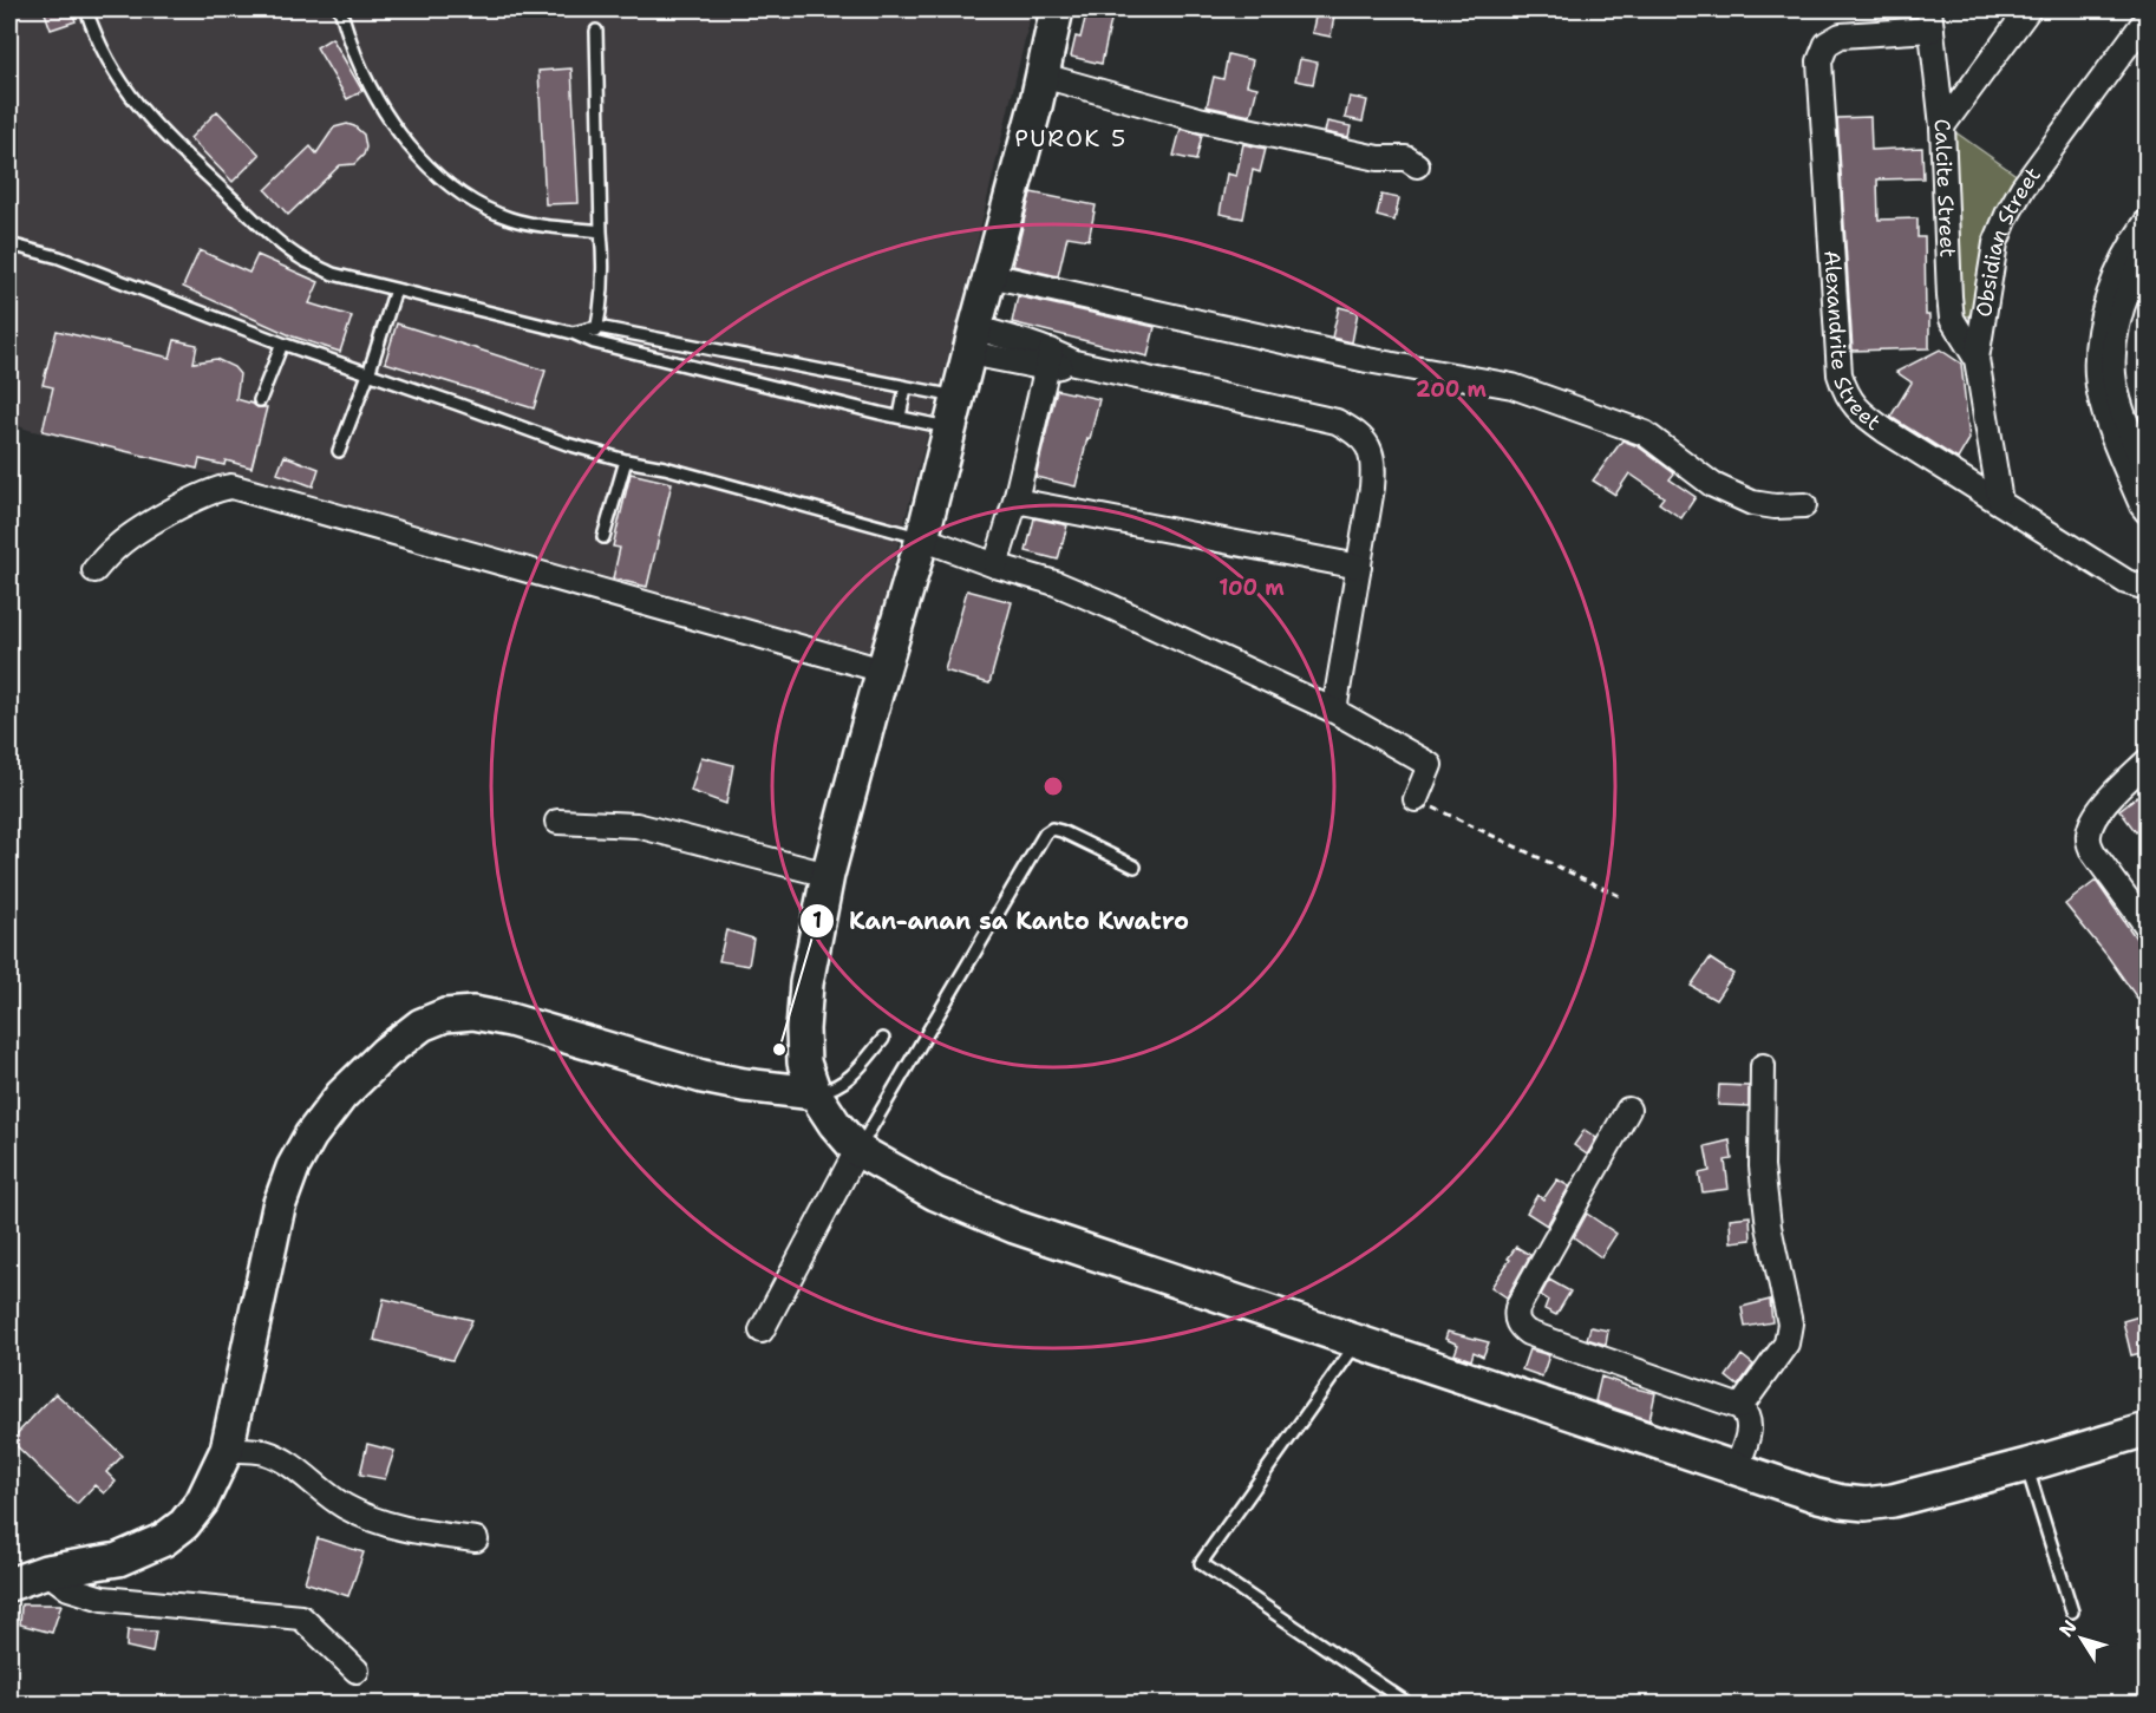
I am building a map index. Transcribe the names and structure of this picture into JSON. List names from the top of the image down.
{
  "streets": {
    "street": ["Calcite Street", "Obsidian Street", "Alexandrite Street"]
  },
  "crossings": [
    ["Calcite Street", "Obsidian Street"],
    ["Calcite Street", "Alexandrite Street"],
    ["Obsidian Street", "Alexandrite Street"]
  ],
  "districts": ["PUROK 5"],
  "places": ["Kan-anan sa Kanto Kwatro"],
  "north": "top left",
  "rings": ["200 m", "100 m"]
}
